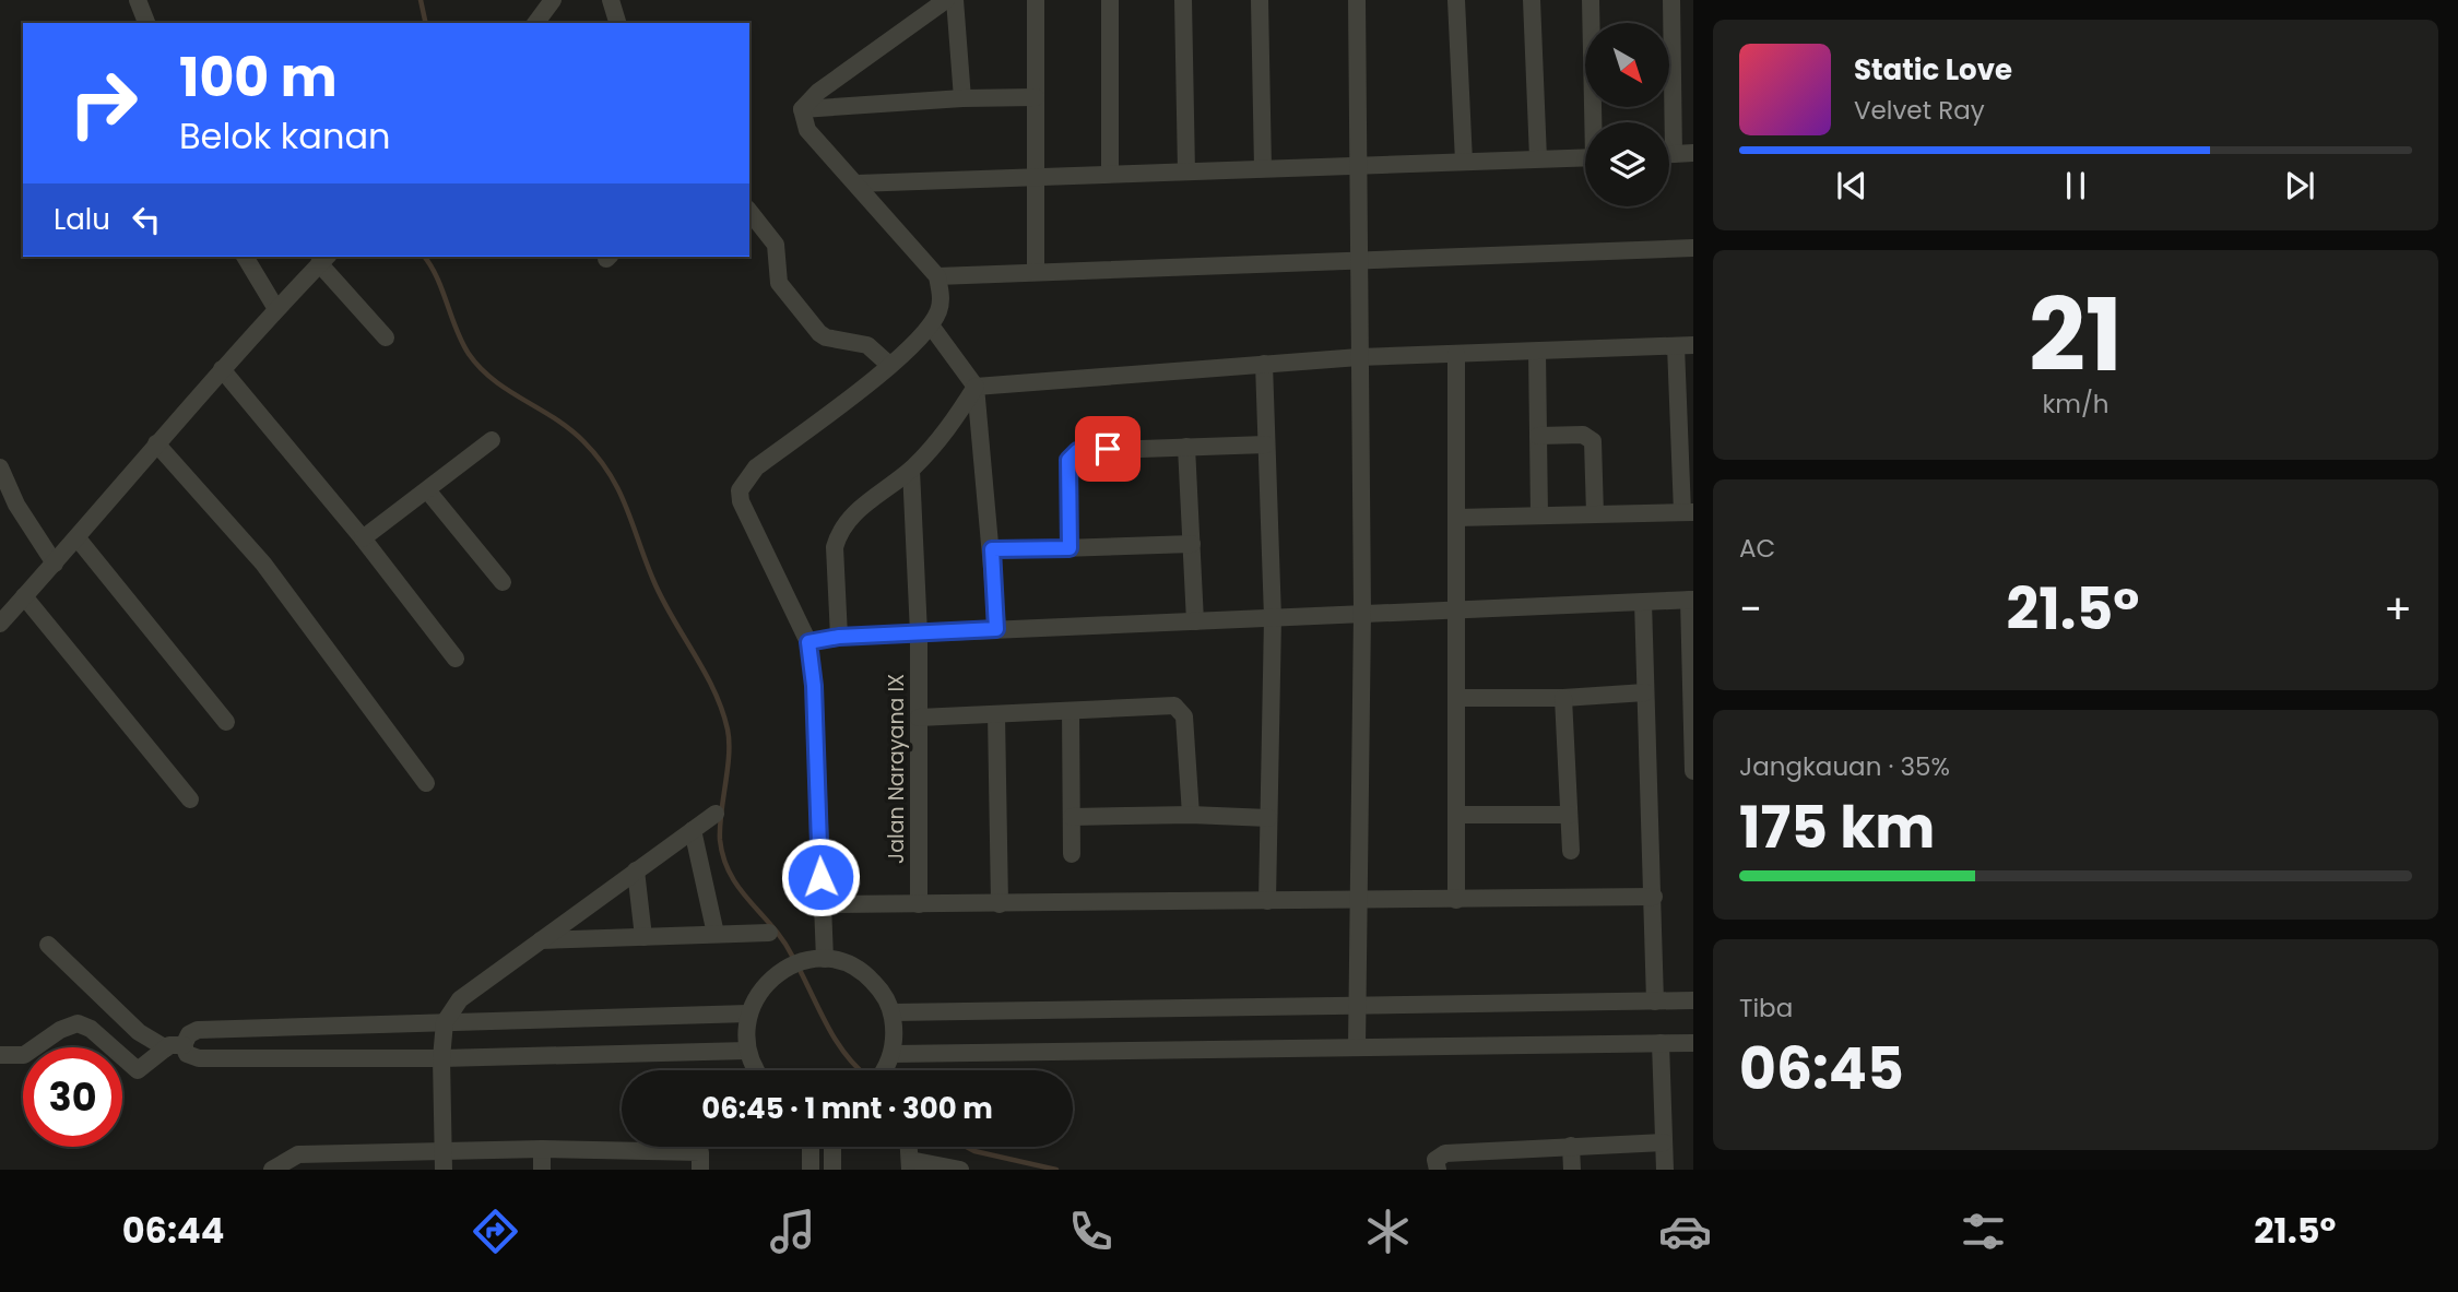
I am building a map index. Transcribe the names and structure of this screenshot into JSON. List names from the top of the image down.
{
  "streets": {
    "street": ["Jalan Narayana IX"]
  },
  "north": "bottom right",
  "page": {
    "turn": ["100 m", "Belok kanan"],
    "song": ["Static Love", "Velvet Ray"],
    "then": "Lalu",
    "tile": [
      ["21", "km/h"],
      "AC",
      ["Jangkauan · 35%", "175 km"],
      ["Tiba", "06:45"]
    ],
    "heat": ["−", "21.5°", "+"],
    "limit": "30",
    "trip": "06:45 · 1 mnt · 300 m",
    "tabs": ["06:44", "21.5°"]
  }
}
